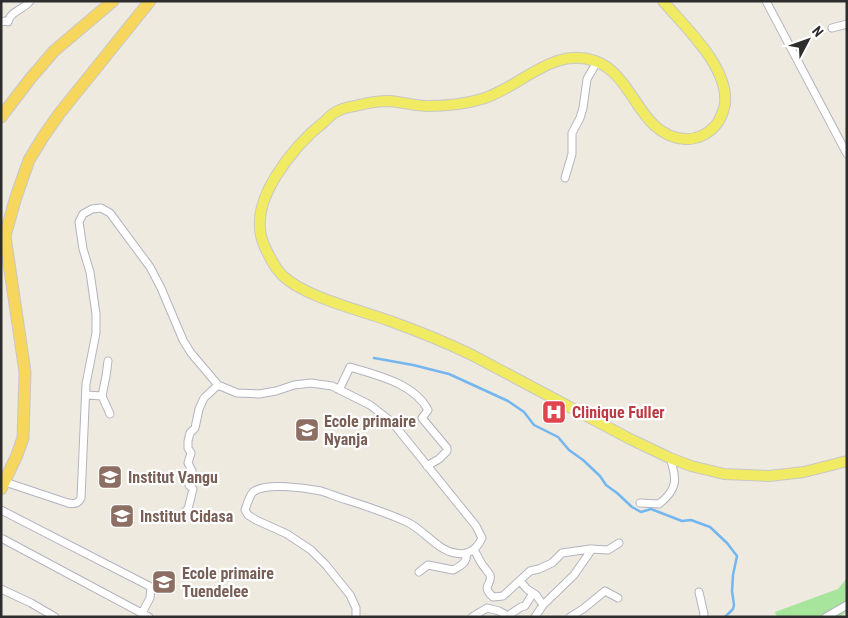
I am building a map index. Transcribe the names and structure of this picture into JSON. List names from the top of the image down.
{
  "places": {
    "hospital": ["Clinique Fuller"],
    "school or university": [
      "Ecole primaire Nyanja",
      "Institut Vangu",
      "Institut Cidasa",
      "Ecole primaire Tuendelee"
    ]
  },
  "north": "top right"
}
